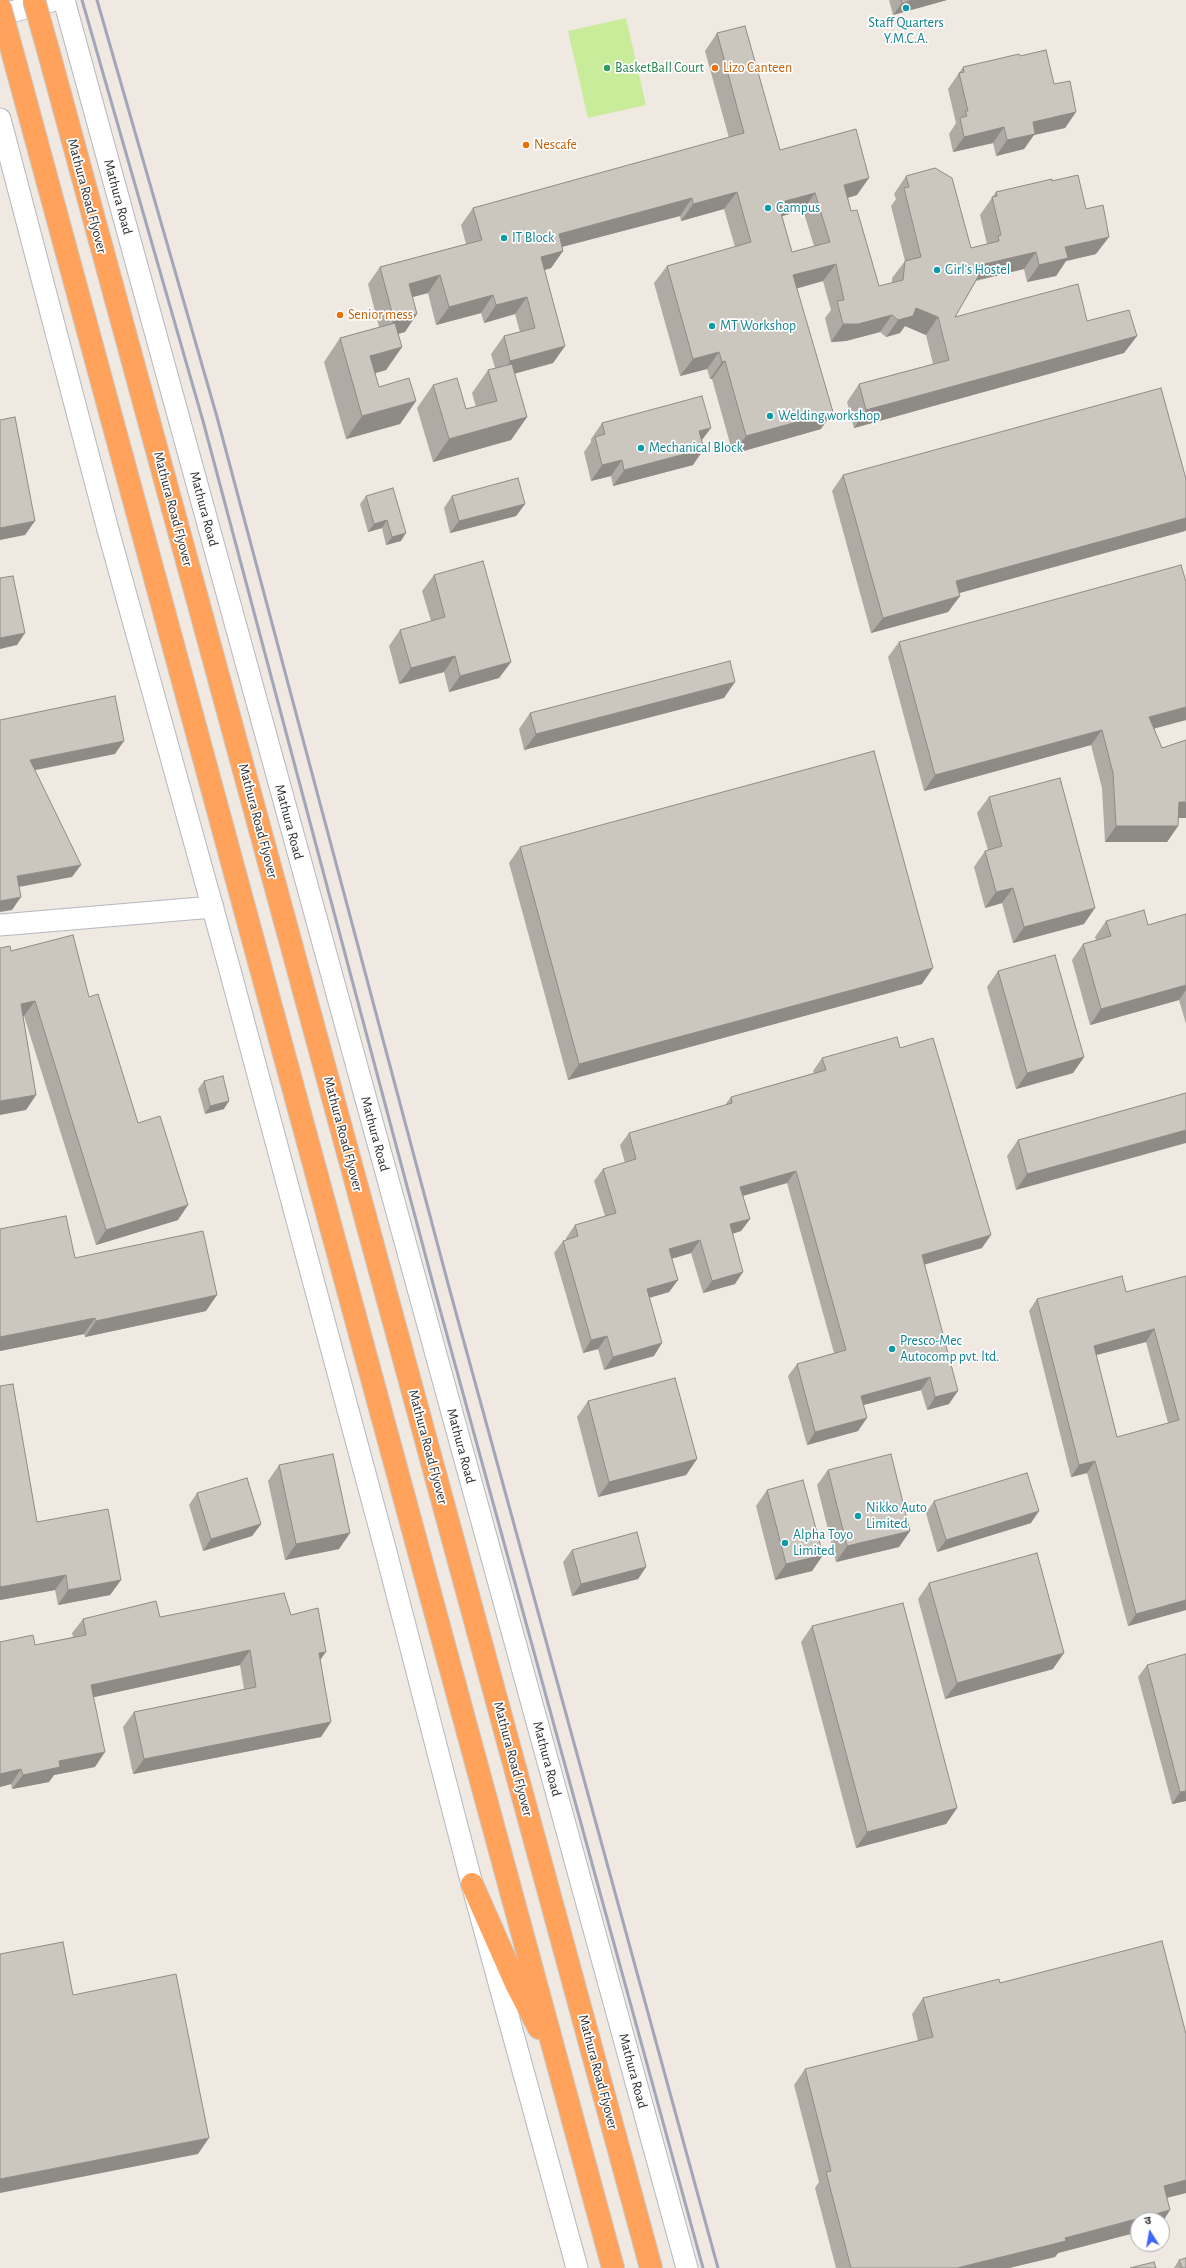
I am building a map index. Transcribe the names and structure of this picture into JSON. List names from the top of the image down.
{
  "streets": {
    "highway": ["Mathura Road Flyover"],
    "main road": ["Mathura Road"]
  },
  "places": [
    "Staff Quarters Y.M.C.A.",
    "BasketBall Court",
    "Lizo Canteen",
    "Nescafe",
    "Campus",
    "IT Block",
    "Girl's Hostel",
    "Senior mess",
    "MT Workshop",
    "Welding workshop",
    "Mechanical Block",
    "Presco-Mec Autocomp pvt. ltd.",
    "Nikko Auto Limited",
    "Alpha Toyo Limited"
  ],
  "north": "top"
}
